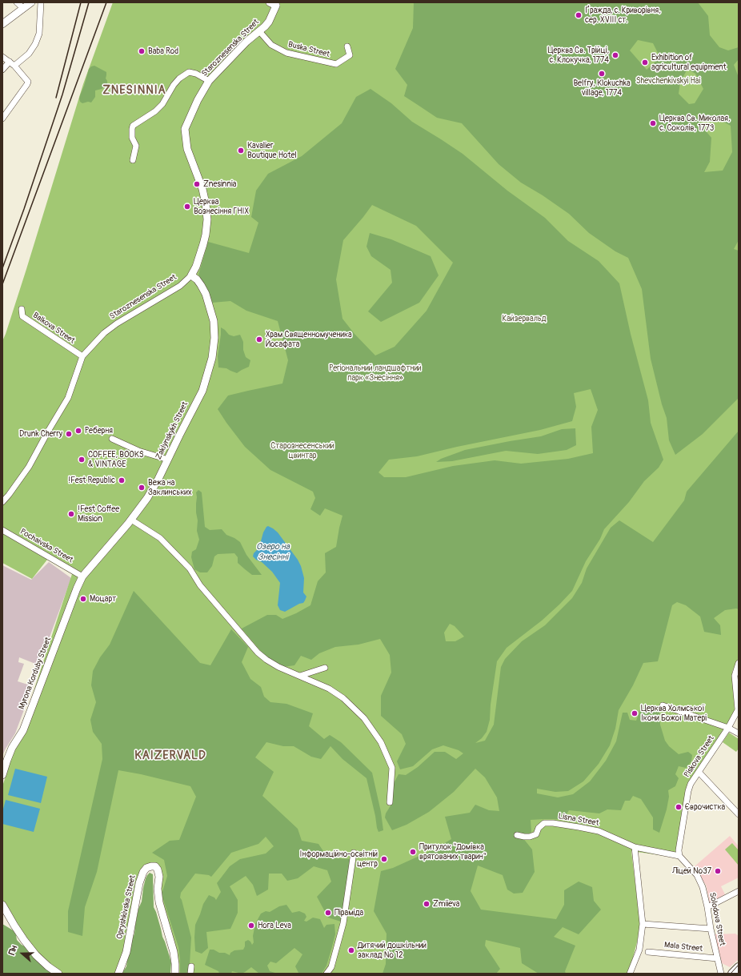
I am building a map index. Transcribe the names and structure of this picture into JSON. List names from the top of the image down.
{
  "streets": {
    "street": [
      "Staroznesenska Street",
      "Buska Street",
      "Balkova Street",
      "Zaklynskykh Street",
      "Pochaivska Street",
      "Myrona Korduby Street",
      "Piskova Street",
      "Lisna Street",
      "Opryshkivska Street",
      "Solodova Street",
      "Mala Street"
    ]
  },
  "crossings": [
    ["Staroznesenska Street", "Buska Street"],
    ["Staroznesenska Street", "Balkova Street"],
    ["Staroznesenska Street", "Zaklynskykh Street"],
    ["Zaklynskykh Street", "Pochaivska Street"],
    ["Zaklynskykh Street", "Myrona Korduby Street"],
    ["Pochaivska Street", "Myrona Korduby Street"],
    ["Piskova Street", "Lisna Street"],
    ["Piskova Street", "Solodova Street"],
    ["Lisna Street", "Solodova Street"],
    ["Solodova Street", "Mala Street"]
  ],
  "districts": ["ZNESINNIA", "KAIZERVALD"],
  "water": ["Озеро на Знесінні"],
  "parks": [
    "Shevchenkivskyi Hai",
    "Кайзервальд",
    "Регіональний ландшафтний парк «Знесіння»",
    "Старознесенський цвинтар"
  ],
  "places": [
    "Ґражда, с. Криворівня, сер. XVIII ст.",
    "Baba Rod",
    "Церква Св. Трійці, с. Клокучка, 1774",
    "Exhibition of agricultural equipment",
    "Belfry, Klokuchka village, 1774",
    "Церква Св. Миколая, с. Соколів, 1773",
    "Kavalier Boutique Hotel",
    "Znesinnia",
    "Церква Вознесіння ГНІХ",
    "Храм Священномученика Йосафата",
    "Реберня",
    "Drunk Cherry",
    "COFFEE, BOOKS & VINTAGE",
    "!Fest Republic",
    "Вежа на Заклинських",
    "!Fest Coffee Mission",
    "Моцарт",
    "Церква Холмської Ікони Божої Матері",
    "Єврочистка",
    "Притулок \"Домівка врятованих тварин\"",
    "Інформаційно-освітній центр",
    "Ліцей №37",
    "Zmiieva",
    "Піраміда",
    "Hora Leva",
    "Дитячий дошкільний заклад № 12"
  ],
  "north": "left"
}
